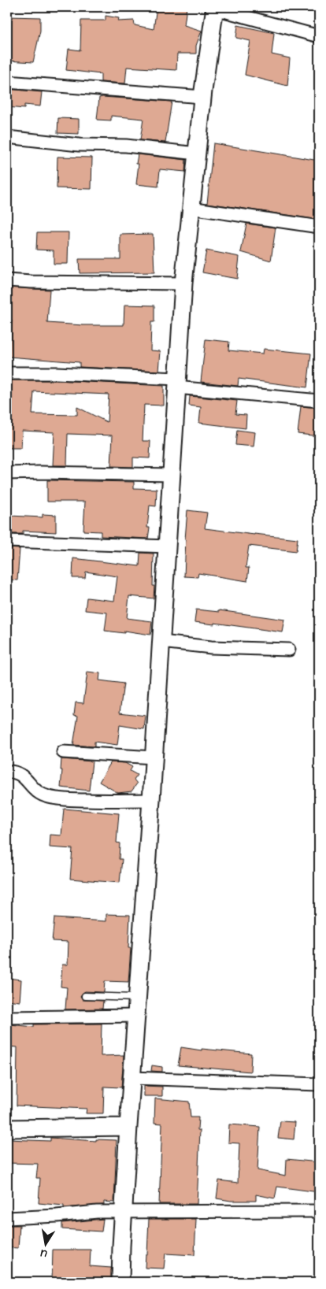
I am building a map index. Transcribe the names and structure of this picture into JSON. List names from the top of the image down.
{
  "north": "bottom"
}
